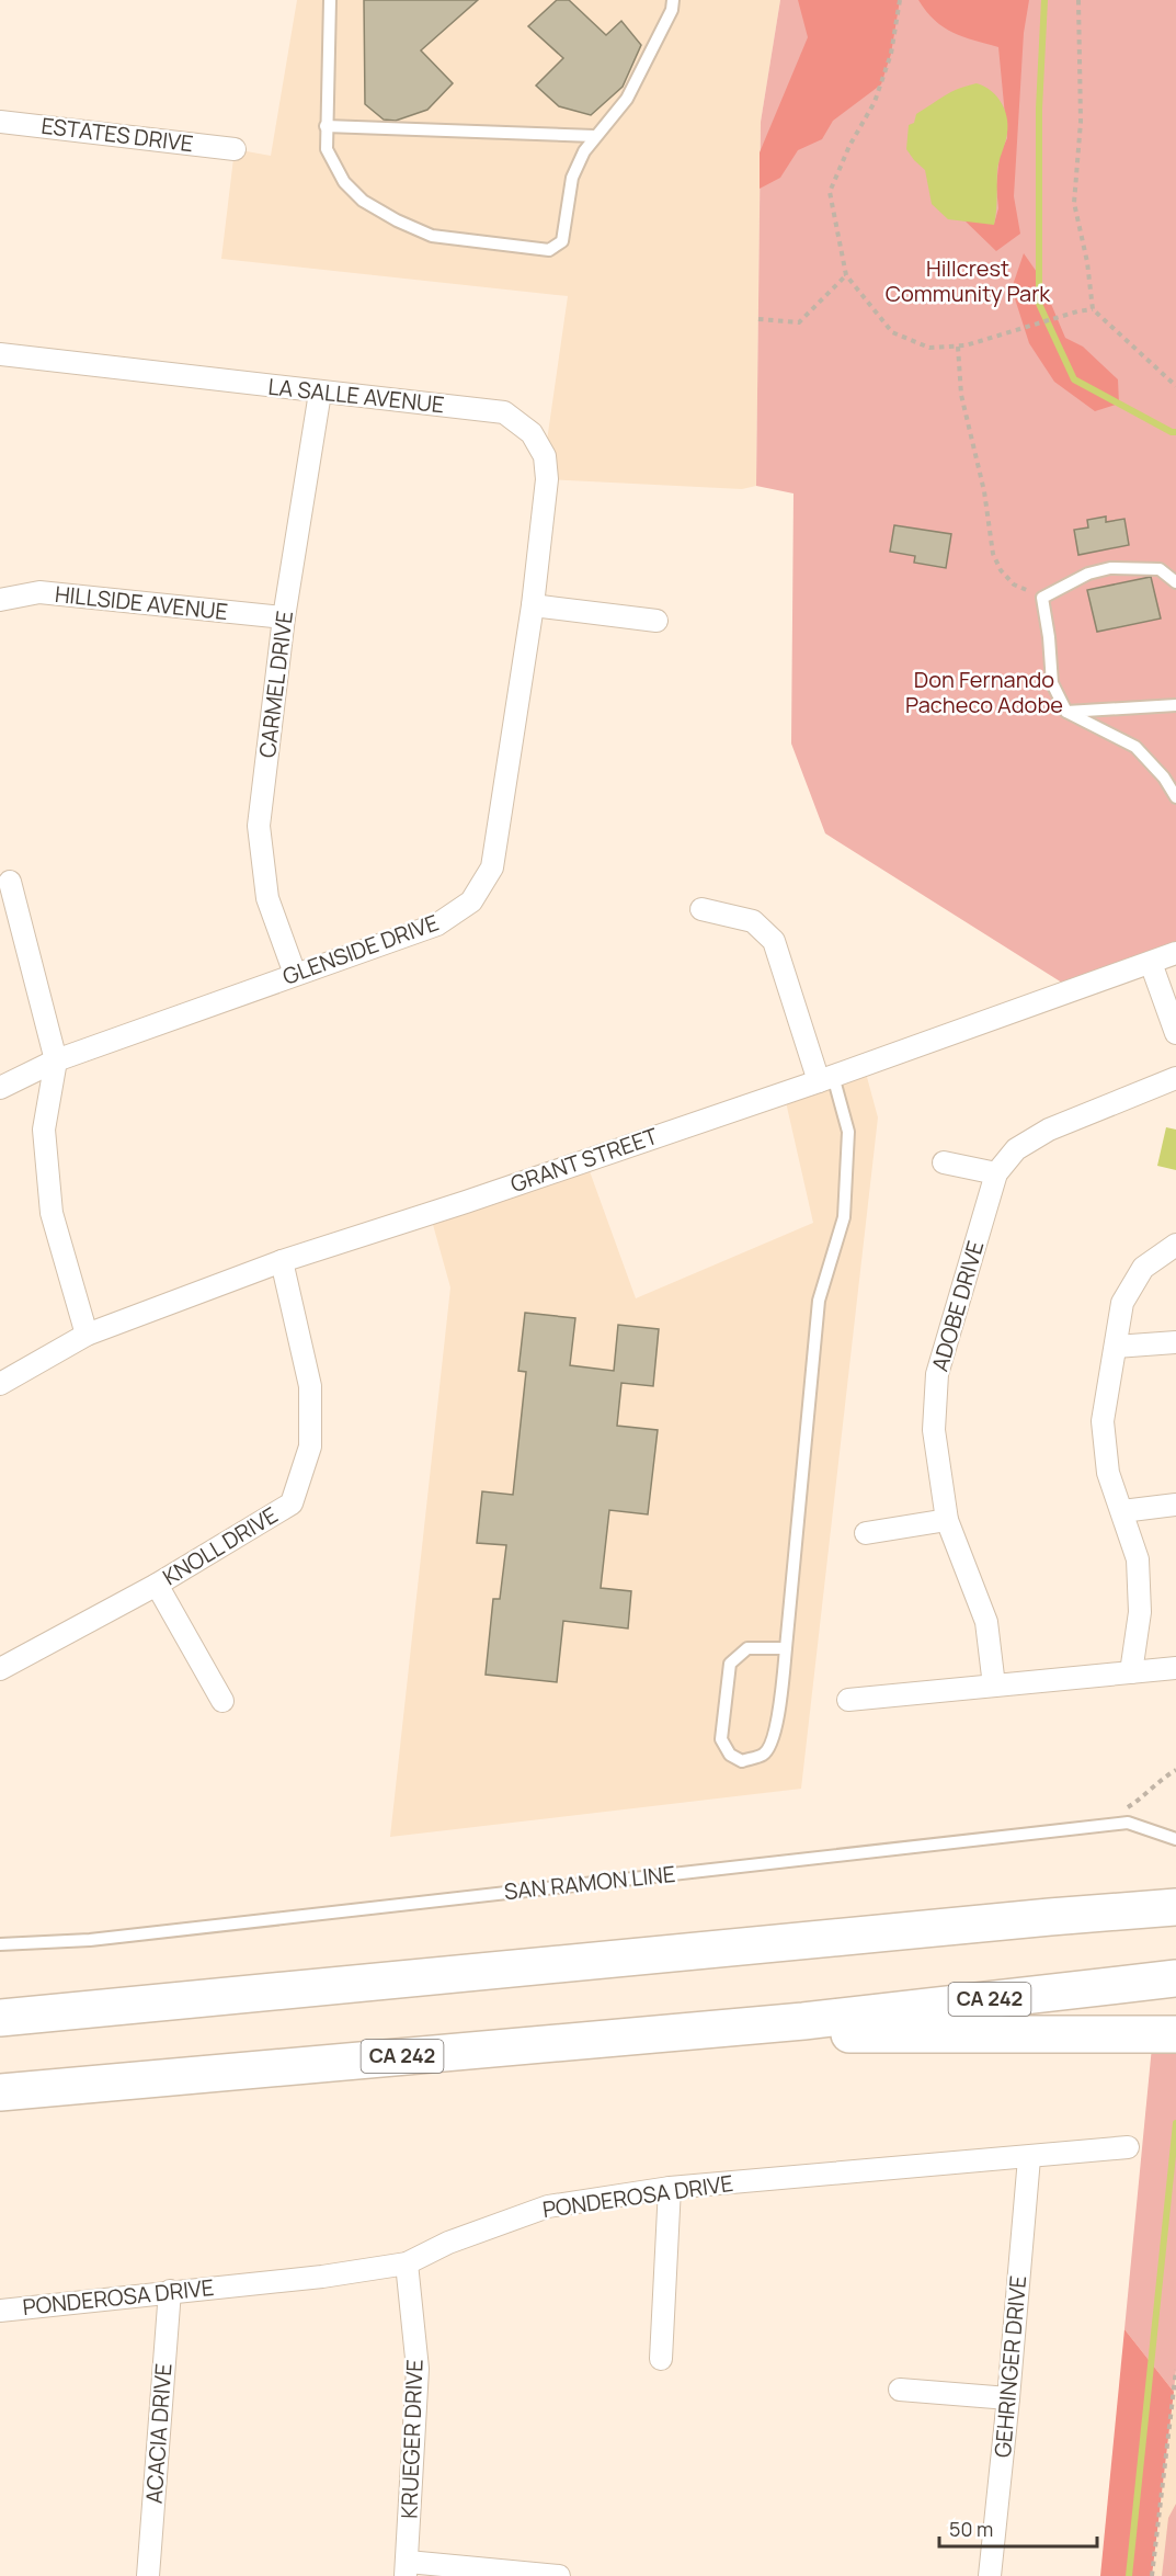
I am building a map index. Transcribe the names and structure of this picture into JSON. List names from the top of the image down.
{
  "streets": {
    "highway": ["CA 242"],
    "street": [
      "ESTATES DRIVE",
      "LA SALLE AVENUE",
      "HILLSIDE AVENUE",
      "CARMEL DRIVE",
      "GLENSIDE DRIVE",
      "GRANT STREET",
      "ADOBE DRIVE",
      "KNOLL DRIVE",
      "PONDEROSA DRIVE",
      "GEHRINGER DRIVE",
      "ACACIA DRIVE",
      "KRUEGER DRIVE"
    ],
    "lane": ["SAN RAMON LINE"]
  },
  "crossings": [
    ["LA SALLE AVENUE", "CARMEL DRIVE"],
    ["LA SALLE AVENUE", "GLENSIDE DRIVE"],
    ["HILLSIDE AVENUE", "CARMEL DRIVE"],
    ["CARMEL DRIVE", "GLENSIDE DRIVE"],
    ["GRANT STREET", "KNOLL DRIVE"],
    ["PONDEROSA DRIVE", "GEHRINGER DRIVE"],
    ["PONDEROSA DRIVE", "ACACIA DRIVE"],
    ["PONDEROSA DRIVE", "KRUEGER DRIVE"]
  ],
  "parks": ["Hillcrest Community Park", "Don Fernando Pacheco Adobe"],
  "scale_bar": "50 m"
}
